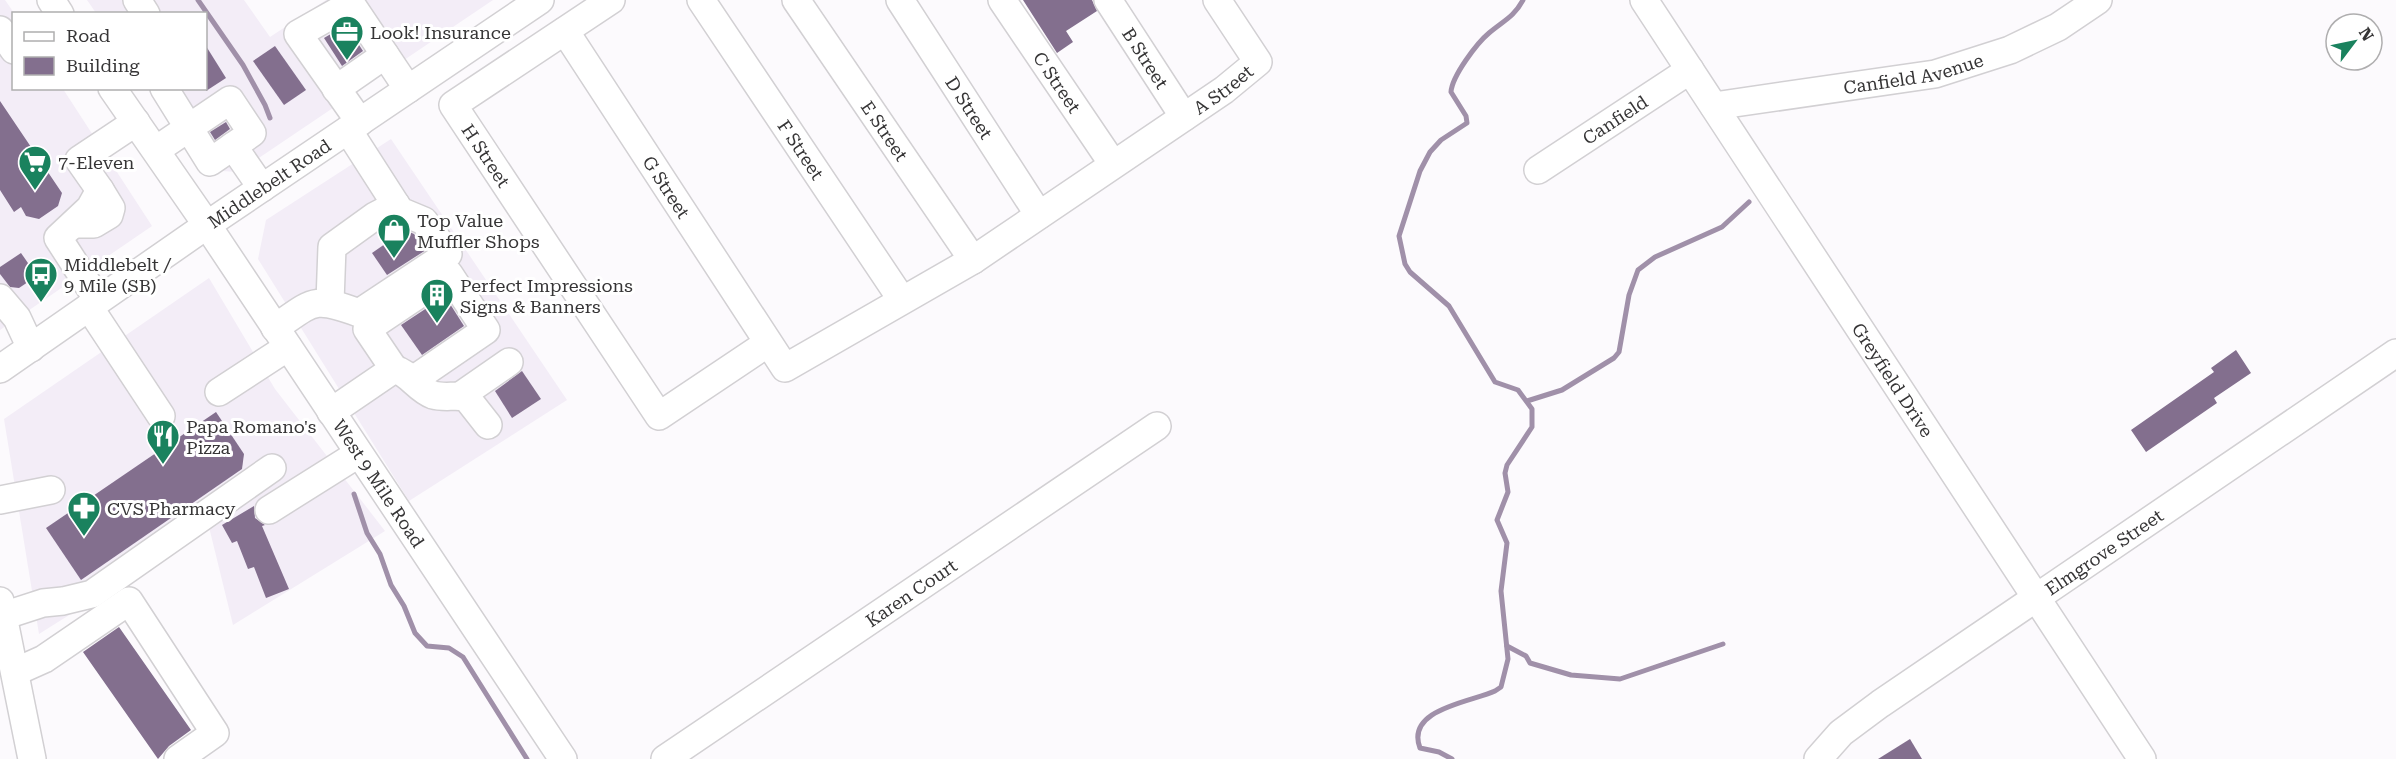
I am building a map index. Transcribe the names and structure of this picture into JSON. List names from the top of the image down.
{
  "streets": {
    "street": [
      "B Street",
      "Canfield Avenue",
      "C Street",
      "A Street",
      "D Street",
      "Canfield",
      "E Street",
      "F Street",
      "H Street",
      "Middlebelt Road",
      "G Street",
      "Greyfield Drive",
      "West 9 Mile Road",
      "Elmgrove Street",
      "Karen Court"
    ]
  },
  "crossings": [
    ["B Street", "A Street"],
    ["Canfield Avenue", "Greyfield Drive"],
    ["Canfield", "Greyfield Drive"],
    ["F Street", "G Street"],
    ["H Street", "G Street"],
    ["Middlebelt Road", "West 9 Mile Road"],
    ["Greyfield Drive", "Elmgrove Street"]
  ],
  "places": {
    "office": ["Look! Insurance"],
    "supermarket": ["7-Eleven"],
    "shop": ["Top Value Muffler Shops"],
    "bus stop": ["Middlebelt / 9 Mile (SB)"],
    "building": ["Perfect Impressions Signs & Banners"],
    "restaurant": ["Papa Romano's Pizza"],
    "pharmacy": ["CVS Pharmacy"]
  },
  "legend": ["Road", "Building"],
  "north": "top right"
}
